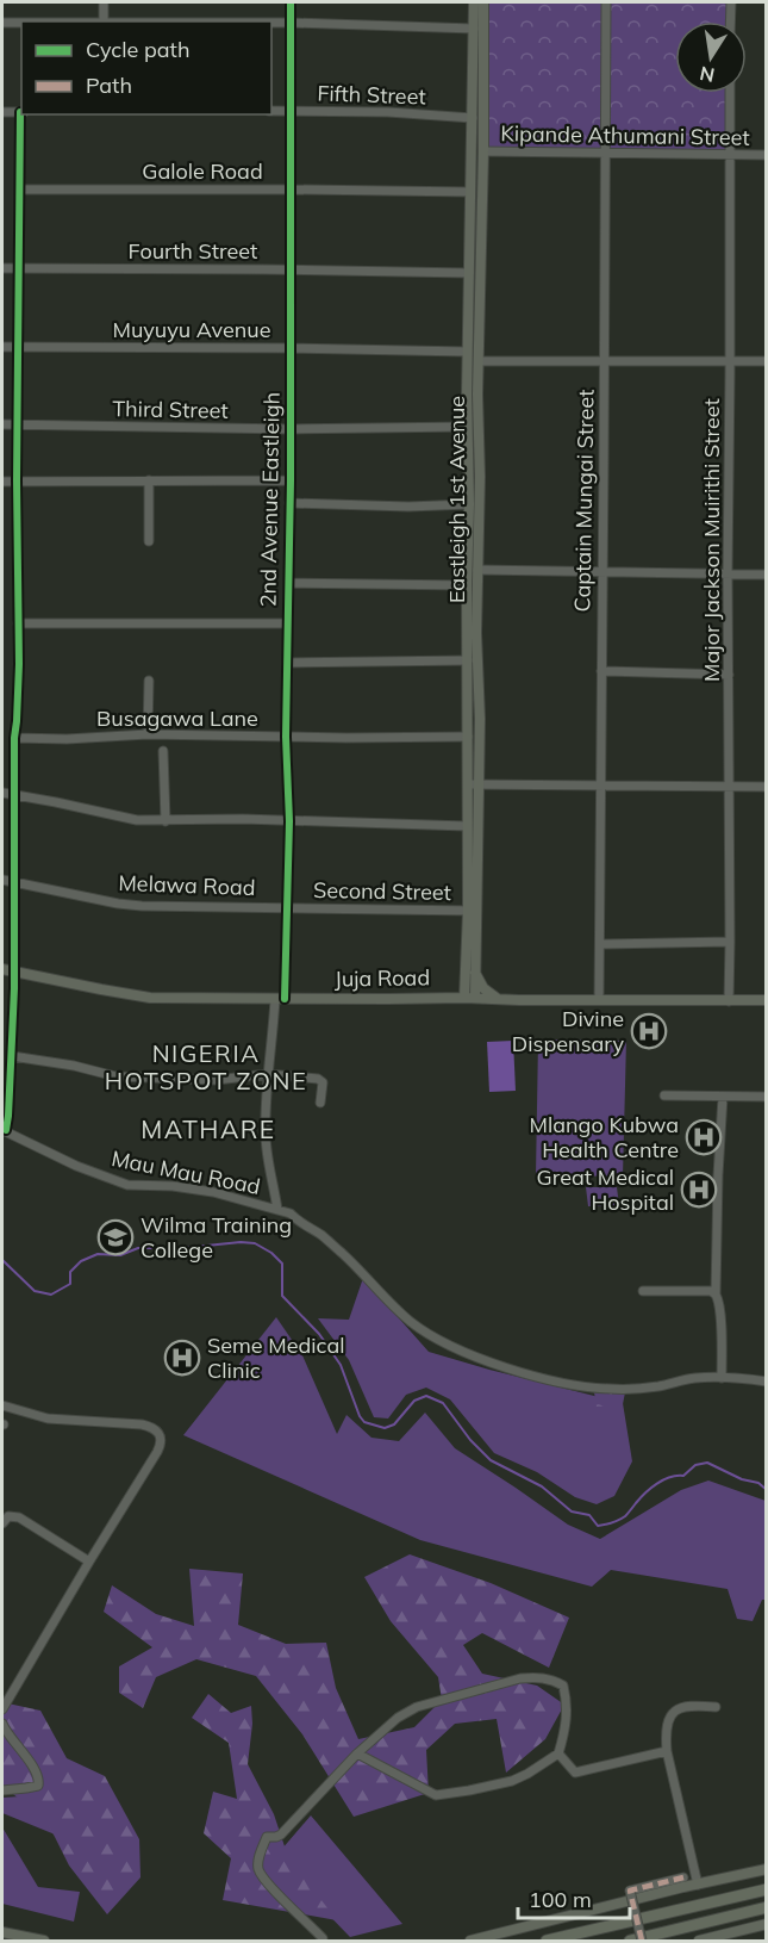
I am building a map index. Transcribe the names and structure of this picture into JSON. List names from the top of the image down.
{
  "streets": {
    "main road": ["Eastleigh 1st Avenue", "Juja Road"],
    "street": [
      "Fifth Street",
      "Kipande Athumani Street",
      "Galole Road",
      "Fourth Street",
      "Muyuyu Avenue",
      "Third Street",
      "2nd Avenue Eastleigh",
      "Captain Mungai Street",
      "Major Jackson Muirithi Street",
      "Busagawa Lane",
      "Melawa Road",
      "Second Street",
      "Mau Mau Road"
    ]
  },
  "crossings": [
    ["Fifth Street", "2nd Avenue Eastleigh"],
    ["Fifth Street", "Eastleigh 1st Avenue"],
    ["Kipande Athumani Street", "Eastleigh 1st Avenue"],
    ["Kipande Athumani Street", "Captain Mungai Street"],
    ["Kipande Athumani Street", "Major Jackson Muirithi Street"],
    ["Galole Road", "2nd Avenue Eastleigh"],
    ["Galole Road", "Eastleigh 1st Avenue"],
    ["Fourth Street", "2nd Avenue Eastleigh"],
    ["Fourth Street", "Eastleigh 1st Avenue"],
    ["Muyuyu Avenue", "2nd Avenue Eastleigh"],
    ["Muyuyu Avenue", "Eastleigh 1st Avenue"],
    ["Third Street", "2nd Avenue Eastleigh"],
    ["Third Street", "Eastleigh 1st Avenue"],
    ["2nd Avenue Eastleigh", "Busagawa Lane"],
    ["2nd Avenue Eastleigh", "Melawa Road"],
    ["2nd Avenue Eastleigh", "Second Street"],
    ["2nd Avenue Eastleigh", "Juja Road"],
    ["2nd Avenue Eastleigh", "Mau Mau Road"],
    ["Eastleigh 1st Avenue", "Busagawa Lane"],
    ["Eastleigh 1st Avenue", "Second Street"],
    ["Eastleigh 1st Avenue", "Juja Road"],
    ["Captain Mungai Street", "Juja Road"],
    ["Major Jackson Muirithi Street", "Juja Road"],
    ["Melawa Road", "Second Street"]
  ],
  "districts": ["NIGERIA HOTSPOT ZONE", "MATHARE"],
  "places": {
    "hospital": [
      "Divine Dispensary",
      "Mlango Kubwa Health Centre",
      "Great Medical Hospital",
      "Seme Medical Clinic"
    ],
    "school or university": ["Wilma Training College"]
  },
  "legend": ["Cycle path", "Path"],
  "scale_bar": "100 m",
  "north": "bottom"
}
